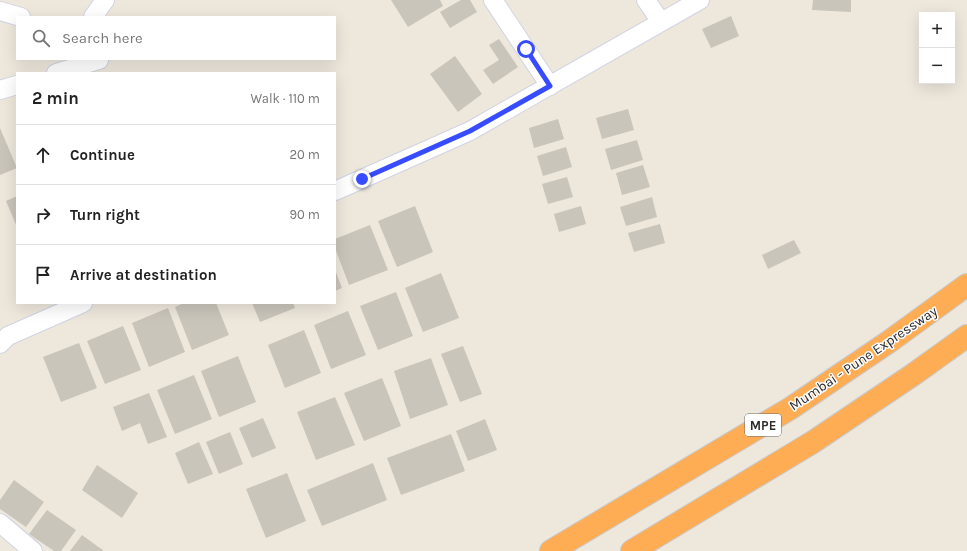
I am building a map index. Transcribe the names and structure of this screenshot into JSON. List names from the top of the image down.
{
  "streets": {
    "highway": ["Mumbai - Pune Expressway", "MPE"]
  },
  "page": {
    "map_buttons": ["+", "−"],
    "search": "Search here",
    "heading": ["2 min", "Walk · 110 m"],
    "list": [
      ["Continue", "20 m"],
      ["Turn right", "90 m"],
      "Arrive at destination"
    ]
  }
}
